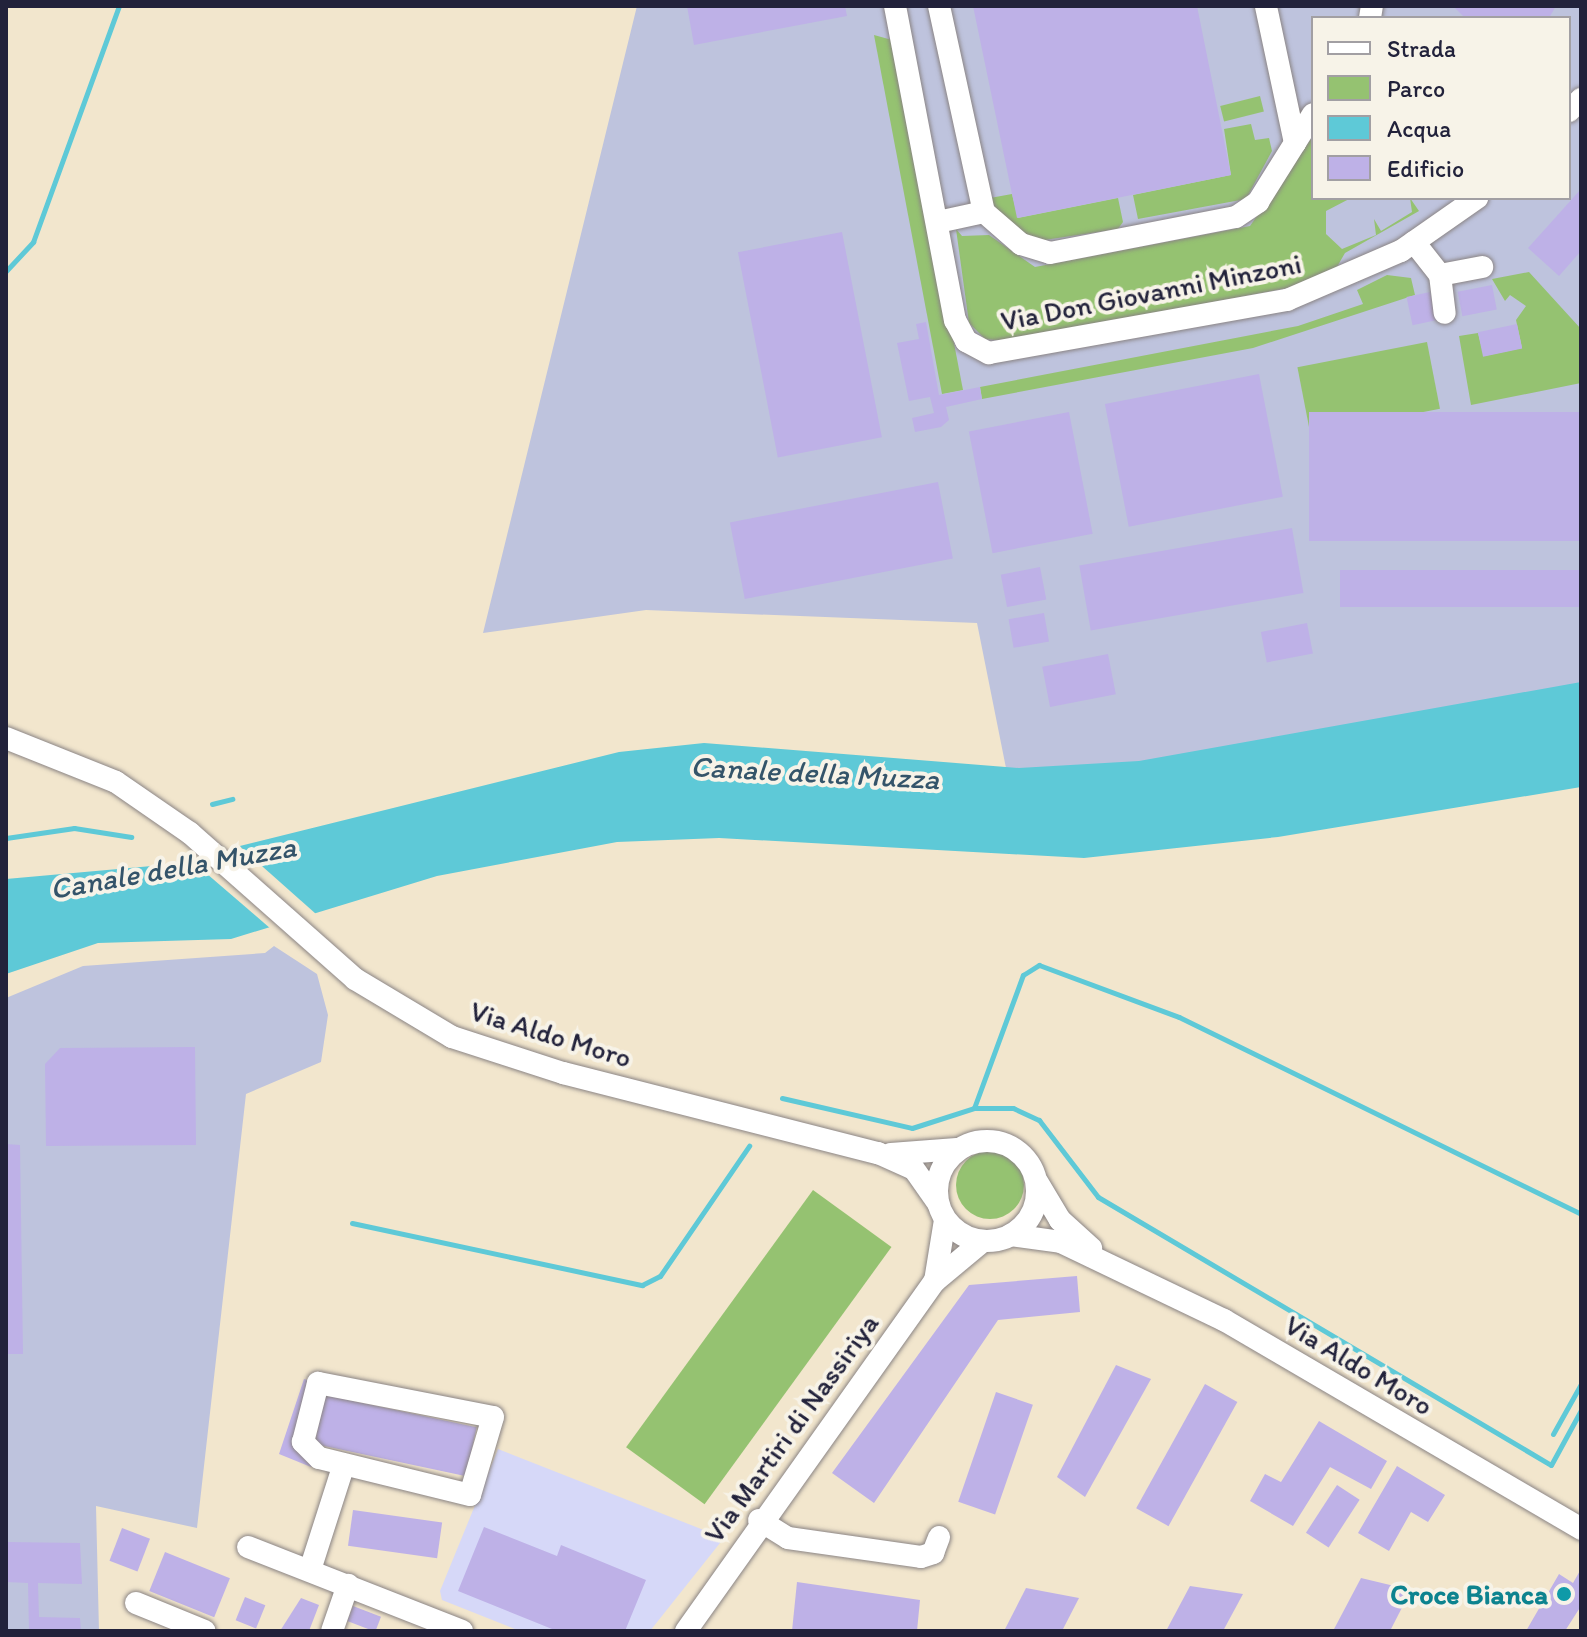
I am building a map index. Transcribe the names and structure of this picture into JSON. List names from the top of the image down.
{
  "streets": {
    "street": ["Via Don Giovanni Minzoni", "Via Aldo Moro", "Via Martiri di Nassiriya"]
  },
  "crossings": [
    ["Via Aldo Moro", "Via Martiri di Nassiriya"]
  ],
  "water": ["Canale della Muzza"],
  "places": ["Croce Bianca"],
  "legend": [
    "Strada",
    "Parco",
    "Acqua",
    "Edificio"
  ]
}
